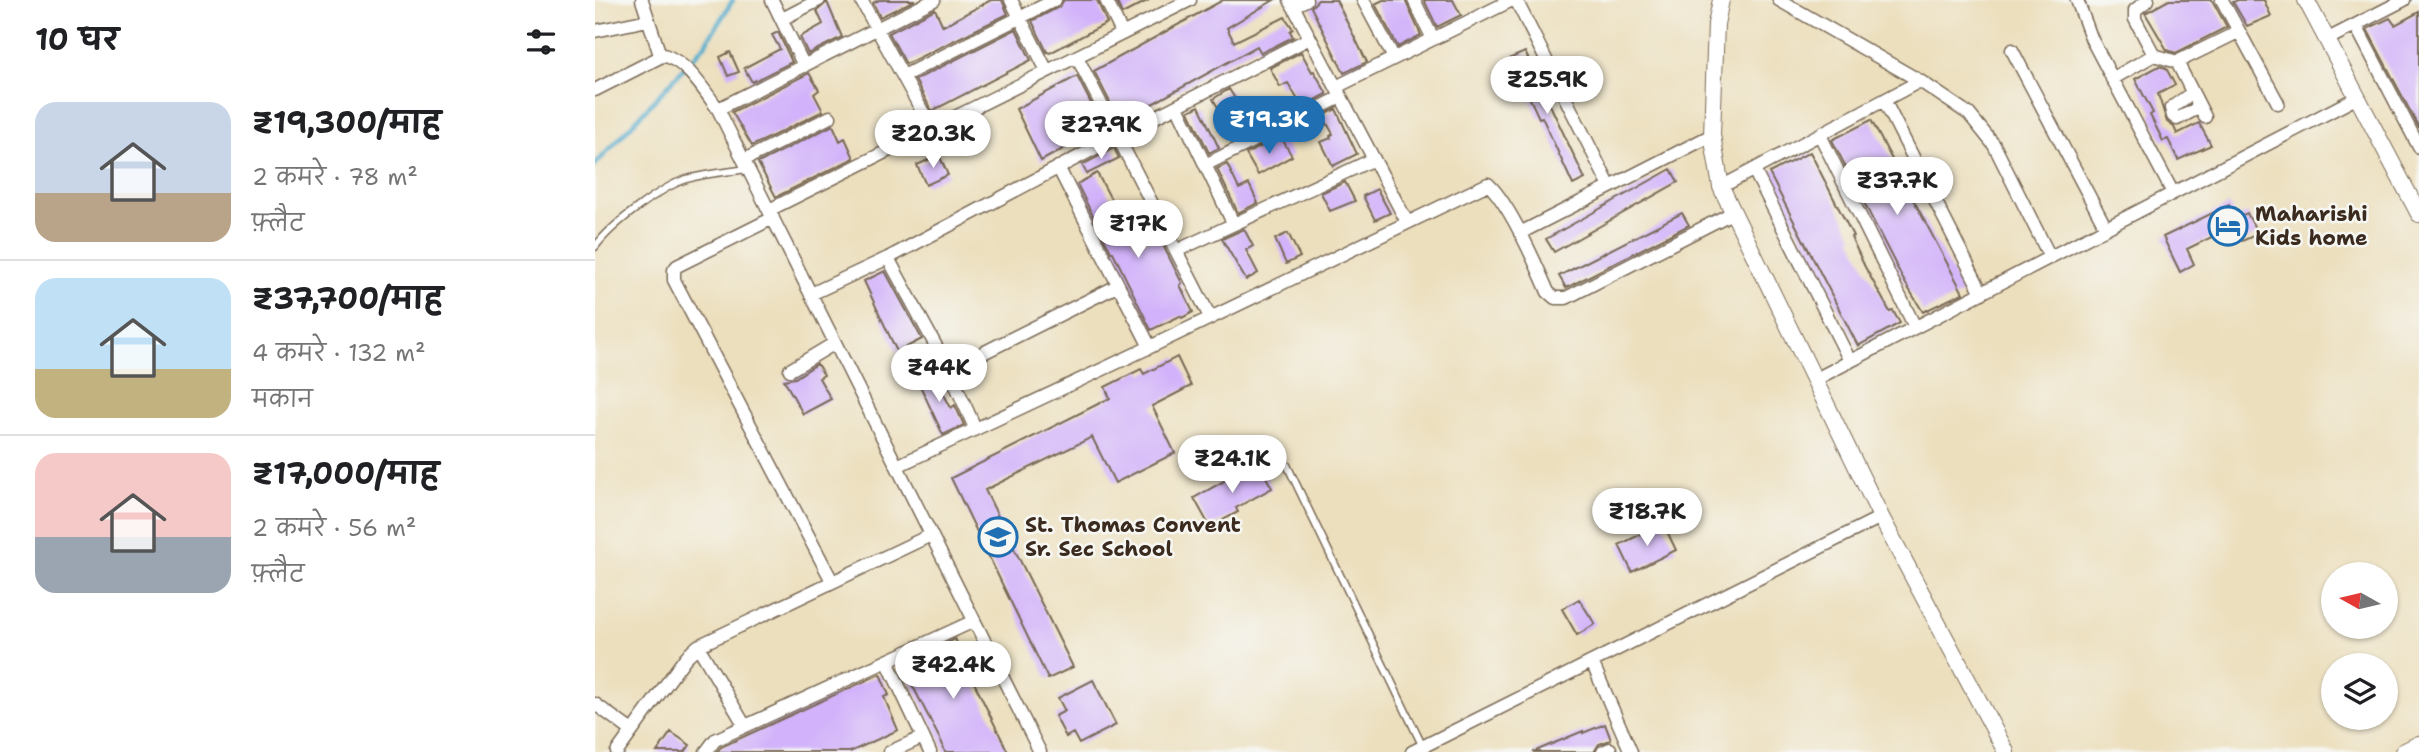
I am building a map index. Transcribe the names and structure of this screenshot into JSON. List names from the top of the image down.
{
  "places": {
    "hotel": ["Maharishi Kids home"],
    "school or university": ["St. Thomas Convent Sr. Sec School"]
  },
  "north": "left",
  "page": {
    "heading": "10 घर",
    "price": [
      "₹25.9K",
      "₹19.3K",
      "₹27.9K",
      "₹20.3K",
      "₹37.7K",
      "₹17K",
      "₹44K",
      "₹24.1K",
      "₹18.7K",
      "₹42.4K"
    ],
    "list": [
      {
        "name": "₹19,300/माह",
        "note": "2 कमरे · 78 m² · फ़्लैट"
      },
      {
        "name": "₹37,700/माह",
        "note": "4 कमरे · 132 m² · मकान"
      },
      {
        "name": "₹17,000/माह",
        "note": "2 कमरे · 56 m² · फ़्लैट"
      }
    ]
  }
}
